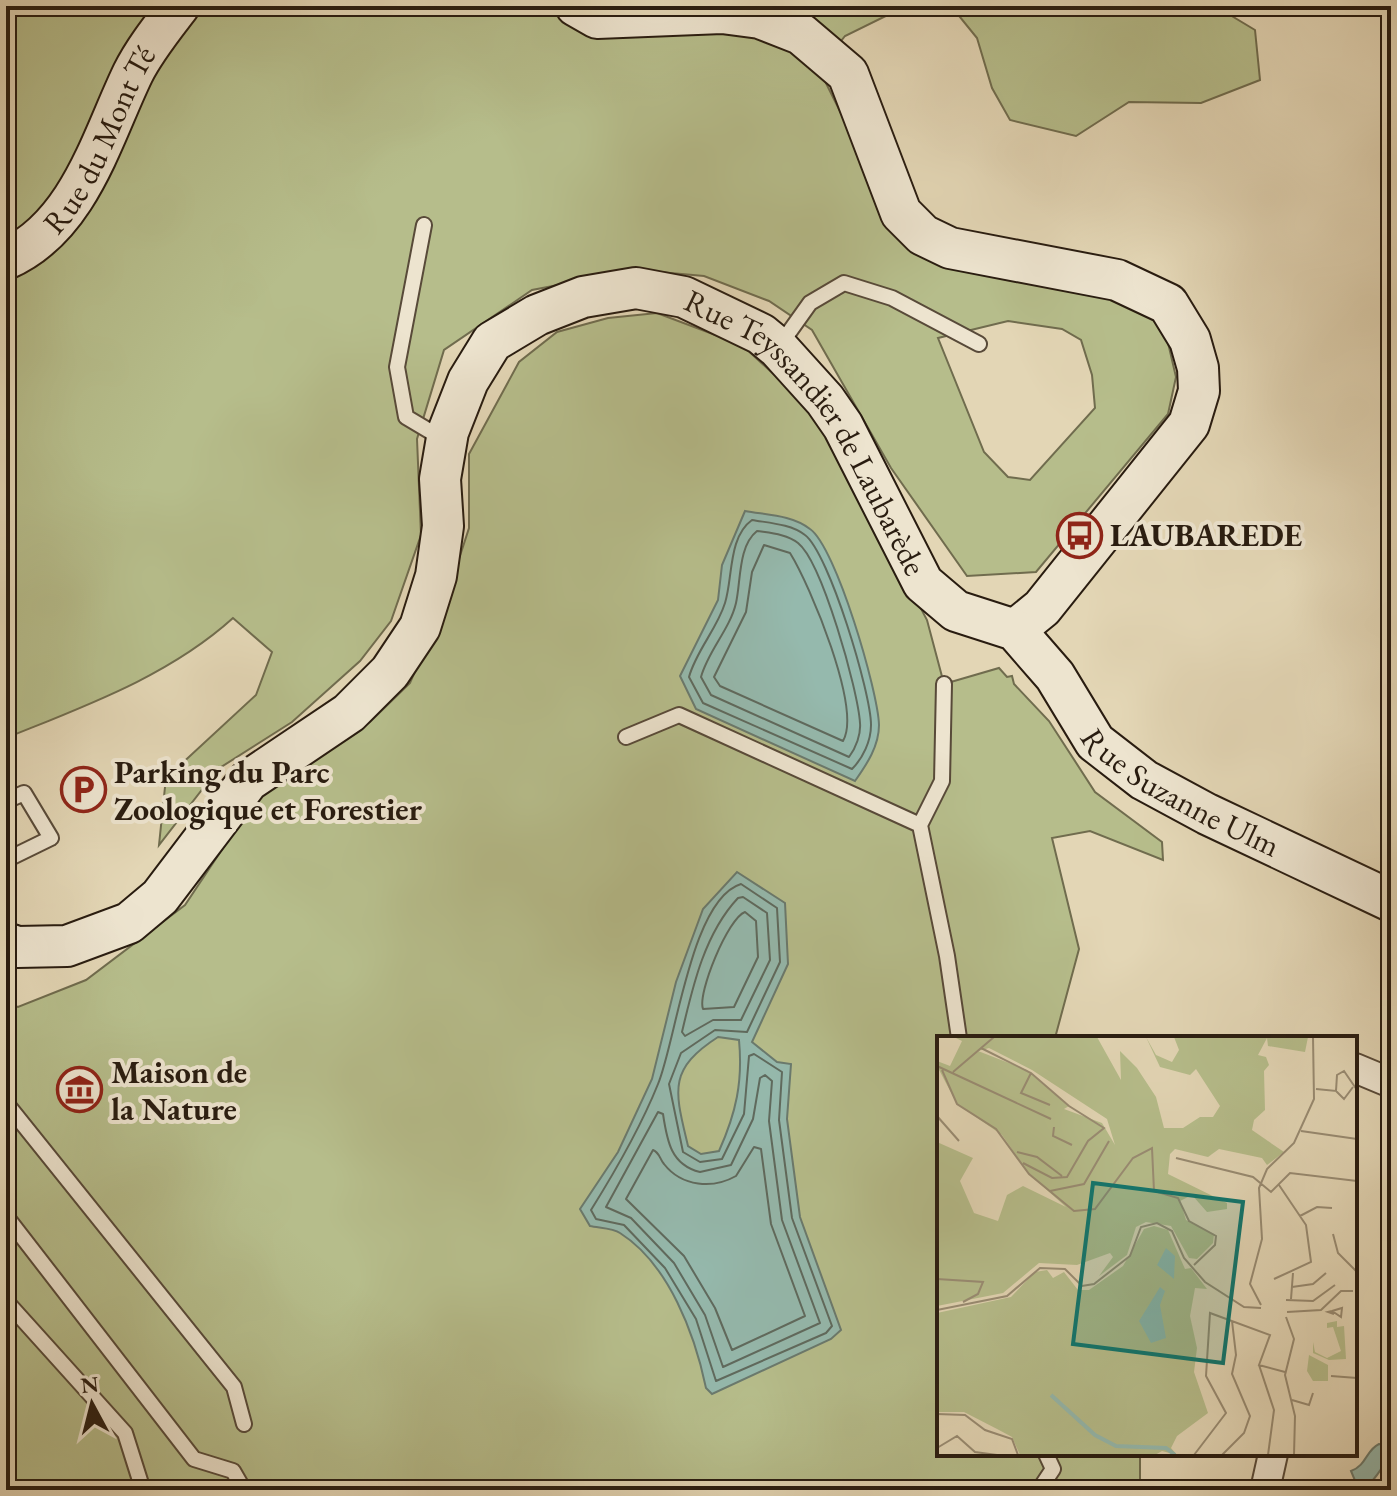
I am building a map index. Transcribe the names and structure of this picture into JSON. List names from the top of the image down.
{
  "streets": {
    "main road": ["Rue du Mont Té", "Rue Teyssandier de Laubarède", "Rue Suzanne Ulm"]
  },
  "crossings": [
    ["Rue Teyssandier de Laubarède", "Rue Suzanne Ulm"]
  ],
  "places": {
    "bus stop": ["LAUBAREDE"],
    "parking": ["Parking du Parc Zoologique et Forestier"],
    "museum": ["Maison de la Nature"]
  },
  "north": "top"
}
